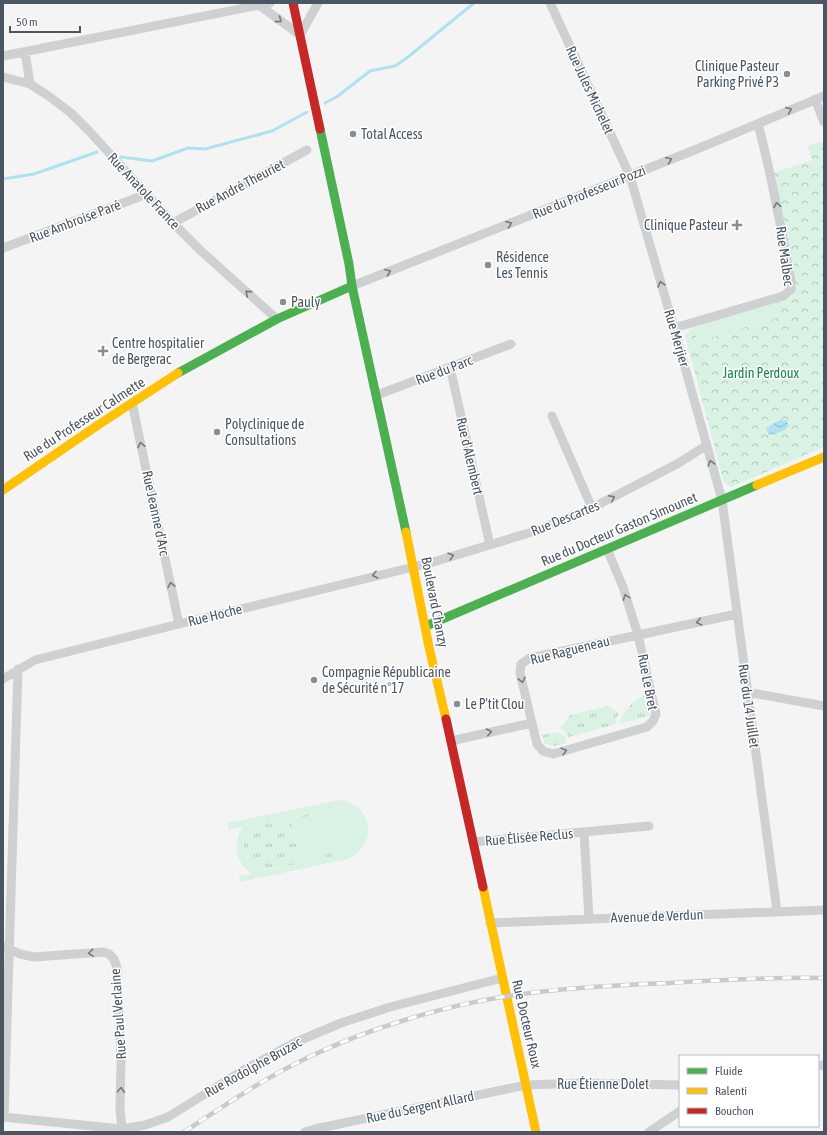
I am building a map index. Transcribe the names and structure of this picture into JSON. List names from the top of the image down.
{
  "streets": {
    "main road": [
      "Rue du Professeur Calmette",
      "Rue du Docteur Gaston Simounet",
      "Boulevard Chanzy",
      "Rue Docteur Roux"
    ],
    "street": [
      "Rue Jules Michelet",
      "Rue André Theuriet",
      "Rue Anatole France",
      "Rue du Professeur Pozzi",
      "Rue Ambroise Paré",
      "Rue Malbec",
      "Rue Merjier",
      "Rue du Parc",
      "Rue d'Alembert",
      "Rue Jeanne d'Arc",
      "Rue Descartes",
      "Rue Hoche",
      "Rue Ragueneau",
      "Rue Le Bret",
      "Rue du 14 Juillet",
      "Rue Élisée Reclus",
      "Avenue de Verdun",
      "Rue Paul Verlaine",
      "Rue Rodolphe Bruzac",
      "Rue Étienne Dolet",
      "Rue du Sergent Allard"
    ]
  },
  "crossings": [
    ["Rue Jules Michelet", "Rue du Professeur Pozzi"],
    ["Rue Jules Michelet", "Rue Merjier"],
    ["Rue André Theuriet", "Rue Anatole France"],
    ["Rue Anatole France", "Rue Ambroise Paré"],
    ["Rue Anatole France", "Rue du Professeur Calmette"],
    ["Rue du Professeur Pozzi", "Rue Malbec"],
    ["Rue du Professeur Pozzi", "Rue Merjier"],
    ["Rue du Professeur Pozzi", "Rue du Professeur Calmette"],
    ["Rue du Professeur Pozzi", "Boulevard Chanzy"],
    ["Rue Malbec", "Rue Merjier"],
    ["Rue Merjier", "Rue Descartes"],
    ["Rue Merjier", "Rue du Docteur Gaston Simounet"],
    ["Rue Merjier", "Rue du 14 Juillet"],
    ["Rue du Parc", "Rue d'Alembert"],
    ["Rue du Parc", "Boulevard Chanzy"],
    ["Rue du Professeur Calmette", "Rue Jeanne d'Arc"],
    ["Rue du Professeur Calmette", "Boulevard Chanzy"],
    ["Rue d'Alembert", "Rue Descartes"],
    ["Rue Jeanne d'Arc", "Rue Hoche"],
    ["Rue Descartes", "Boulevard Chanzy"],
    ["Rue Descartes", "Rue Hoche"],
    ["Rue du Docteur Gaston Simounet", "Boulevard Chanzy"],
    ["Rue du Docteur Gaston Simounet", "Rue Le Bret"],
    ["Rue du Docteur Gaston Simounet", "Rue du 14 Juillet"],
    ["Boulevard Chanzy", "Rue Hoche"],
    ["Boulevard Chanzy", "Rue Élisée Reclus"],
    ["Boulevard Chanzy", "Avenue de Verdun"],
    ["Boulevard Chanzy", "Rue Docteur Roux"],
    ["Rue Ragueneau", "Rue Le Bret"],
    ["Rue Ragueneau", "Rue du 14 Juillet"],
    ["Rue du 14 Juillet", "Avenue de Verdun"],
    ["Rue Élisée Reclus", "Avenue de Verdun"],
    ["Avenue de Verdun", "Rue Docteur Roux"],
    ["Rue Paul Verlaine", "Rue Rodolphe Bruzac"],
    ["Rue Docteur Roux", "Rue Rodolphe Bruzac"],
    ["Rue Docteur Roux", "Rue Étienne Dolet"],
    ["Rue Docteur Roux", "Rue du Sergent Allard"],
    ["Rue Étienne Dolet", "Rue du Sergent Allard"]
  ],
  "one_way": [
    "Rue Anatole France",
    "Rue du Professeur Pozzi",
    "Rue Merjier",
    "Rue Jeanne d'Arc",
    "Rue Descartes",
    "Rue Hoche",
    "Rue Ragueneau"
  ],
  "parks": ["Jardin Perdoux"],
  "places": {
    "other": [
      "Clinique Pasteur Parking Privé P3",
      "Total Access",
      "Résidence Les Tennis",
      "Pauly",
      "Polyclinique de Consultations",
      "Compagnie Républicaine de Sécurité n°17",
      "Le P'tit Clou"
    ],
    "health": ["Clinique Pasteur", "Centre hospitalier de Bergerac"]
  },
  "legend": ["Fluide", "Ralenti", "Bouchon"],
  "scale_bar": "50 m"
}
